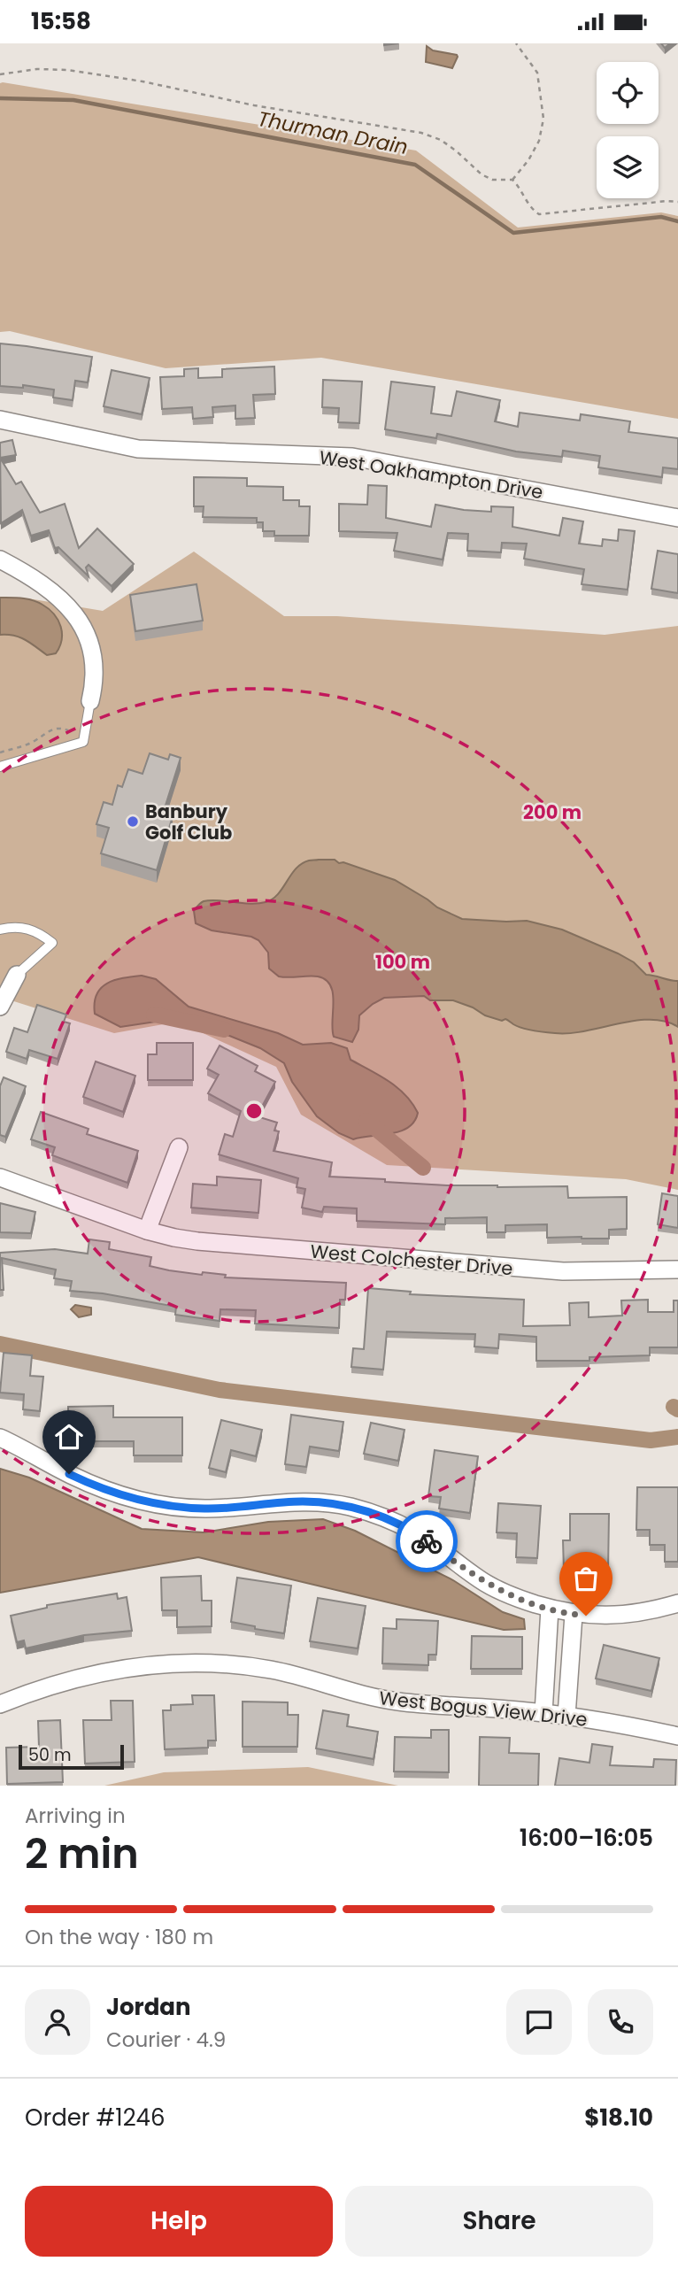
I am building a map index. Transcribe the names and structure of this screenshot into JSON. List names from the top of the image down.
{
  "streets": {
    "street": ["West Oakhampton Drive", "West Colchester Drive", "West Bogus View Drive"]
  },
  "water": ["Thurman Drain"],
  "places": ["Banbury Golf Club"],
  "scale_bar": "50 m",
  "page": {
    "status": "15:58",
    "scale": "50 m",
    "heading": ["2 min", "Arriving in", "16:00–16:05"],
    "panel": [
      "Jordan",
      "Courier · 4.9",
      "Order #1246",
      "$18.10"
    ],
    "bar": "On the way · 180 m",
    "buttons": ["Help", "Share"]
  },
  "rings": ["200 m", "100 m"]
}
